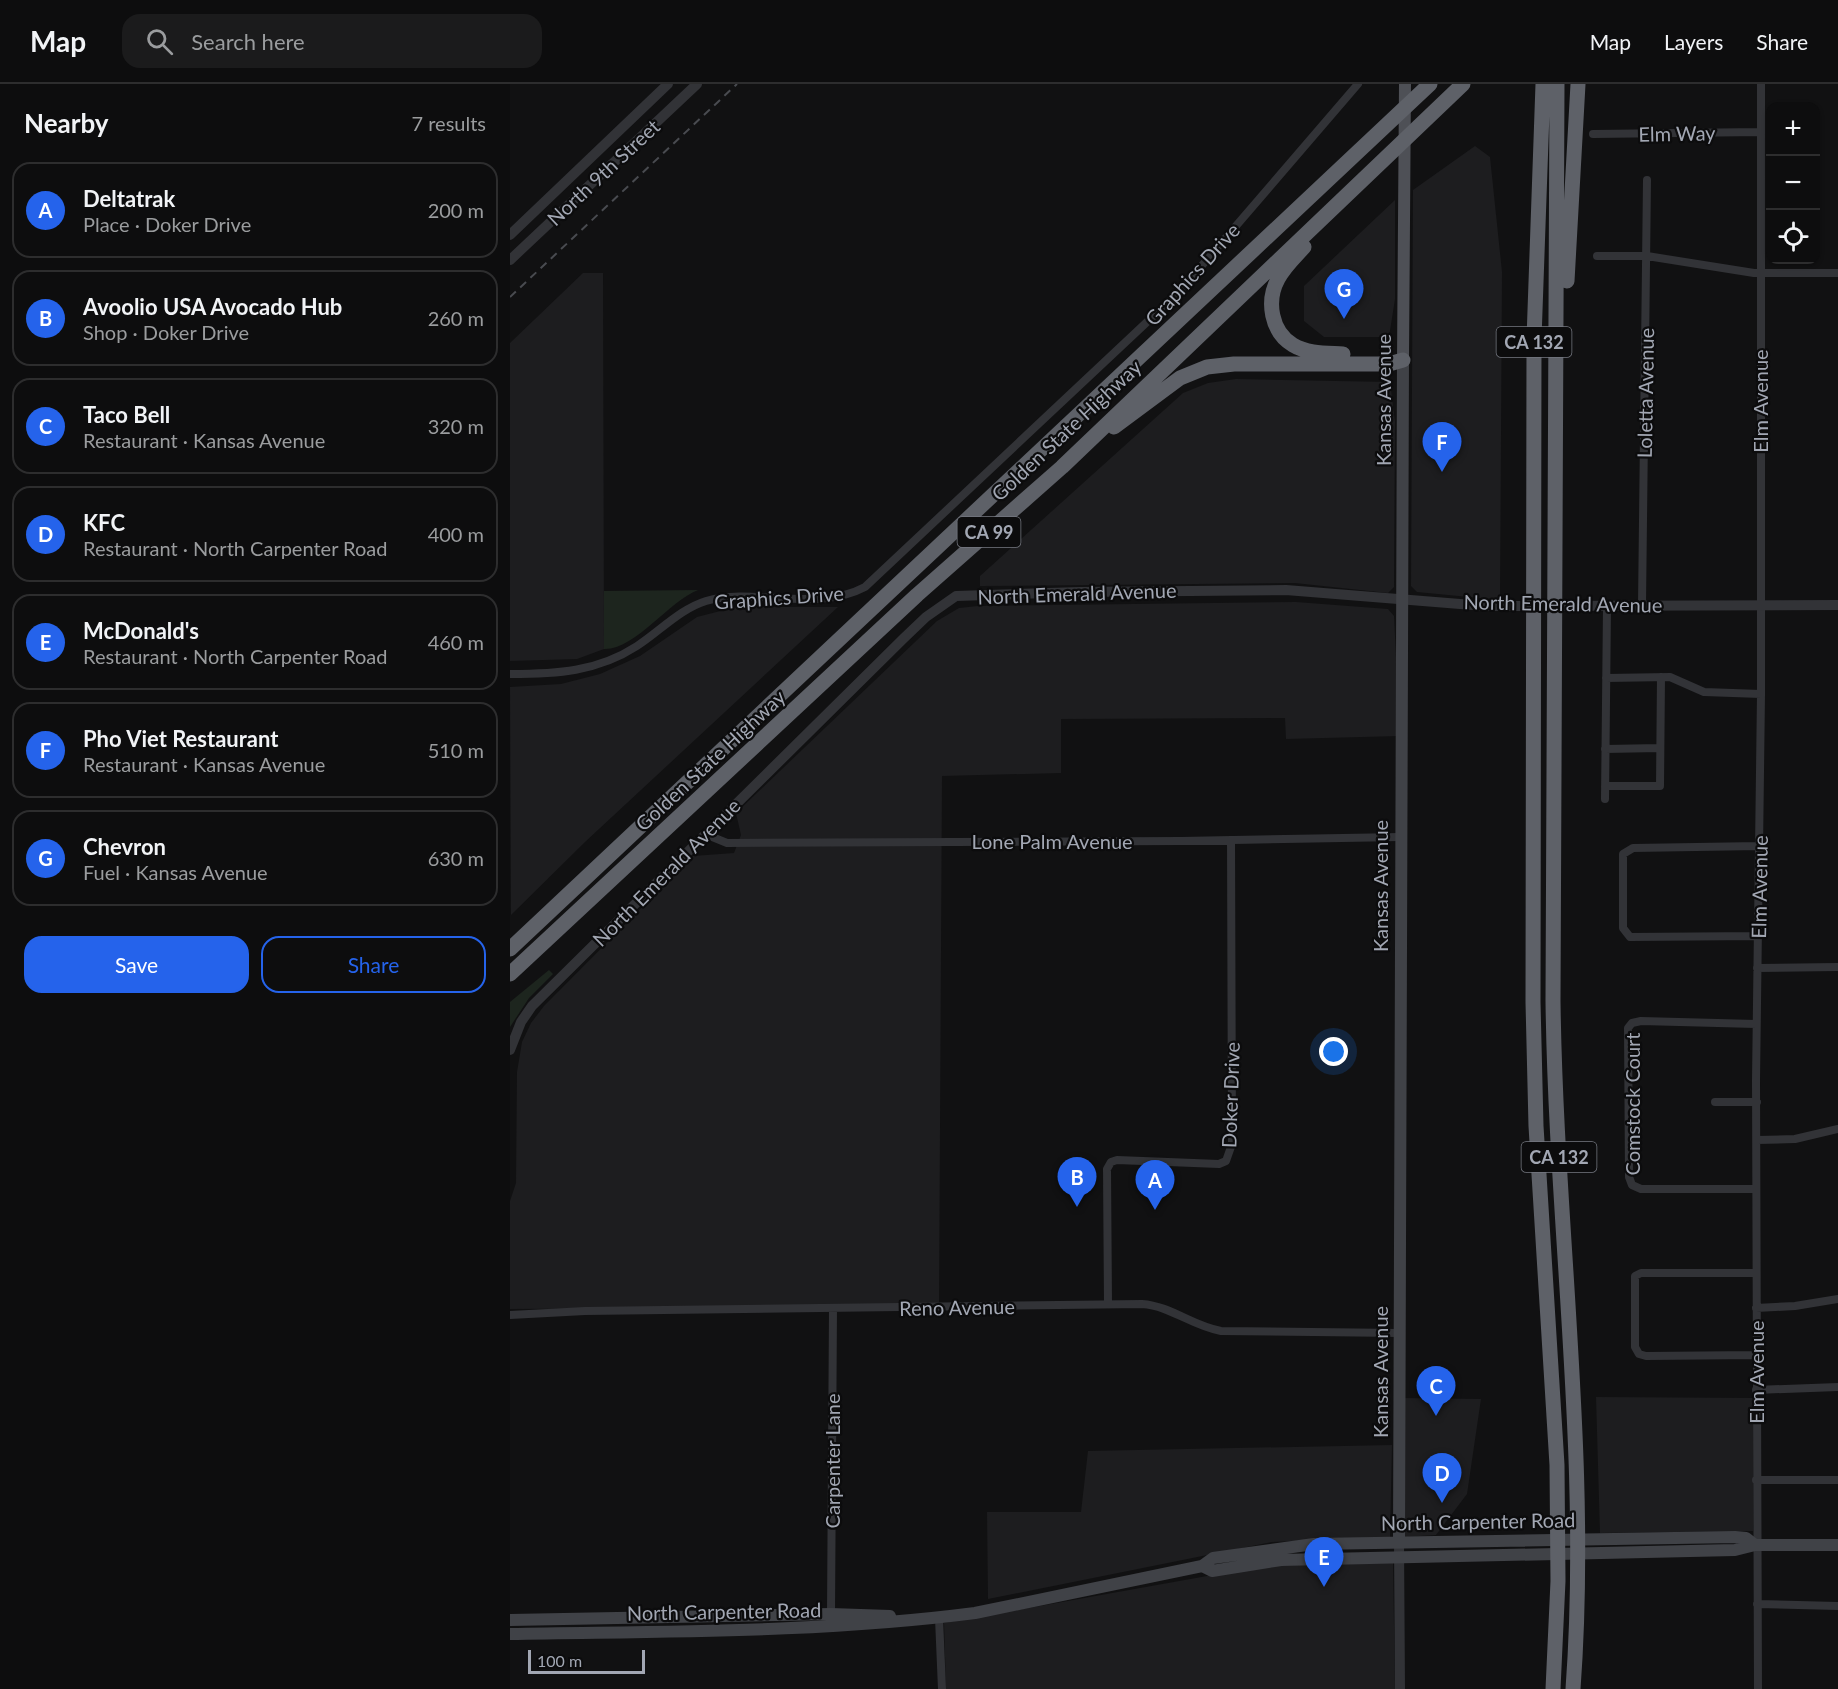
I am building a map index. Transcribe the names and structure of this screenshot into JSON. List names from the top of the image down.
{
  "streets": {
    "highway": ["CA 132", "Golden State Highway", "CA 99"],
    "main road": ["Kansas Avenue", "North Carpenter Road"],
    "street": [
      "Elm Way",
      "North 9th Street",
      "Graphics Drive",
      "Loletta Avenue",
      "Elm Avenue",
      "North Emerald Avenue",
      "Lone Palm Avenue",
      "Doker Drive",
      "Comstock Court",
      "Reno Avenue",
      "Carpenter Lane"
    ]
  },
  "crossings": [
    ["Elm Way", "Elm Avenue"],
    ["Loletta Avenue", "North Emerald Avenue"],
    ["Kansas Avenue", "North Emerald Avenue"],
    ["Kansas Avenue", "Lone Palm Avenue"],
    ["Kansas Avenue", "Reno Avenue"],
    ["Kansas Avenue", "North Carpenter Road"],
    ["Elm Avenue", "North Emerald Avenue"],
    ["Elm Avenue", "Comstock Court"],
    ["Elm Avenue", "North Carpenter Road"],
    ["North Emerald Avenue", "Lone Palm Avenue"],
    ["Lone Palm Avenue", "Doker Drive"],
    ["Doker Drive", "Reno Avenue"],
    ["Reno Avenue", "Carpenter Lane"],
    ["Carpenter Lane", "North Carpenter Road"]
  ],
  "scale_bar": "100 m",
  "page": {
    "header": "Map",
    "search": "Search here",
    "nav": ["Map", "Layers", "Share"],
    "heading": ["Nearby", "7 results"],
    "map_buttons": ["+", "−"],
    "list": [
      {
        "mark": "A",
        "name": "Deltatrak",
        "note": "Place · Doker Drive",
        "value": "200 m"
      },
      {
        "mark": "B",
        "name": "Avoolio USA Avocado Hub",
        "note": "Shop · Doker Drive",
        "value": "260 m"
      },
      {
        "mark": "C",
        "name": "Taco Bell",
        "note": "Restaurant · Kansas Avenue",
        "value": "320 m"
      },
      {
        "mark": "D",
        "name": "KFC",
        "note": "Restaurant · North Carpenter Road",
        "value": "400 m"
      },
      {
        "mark": "E",
        "name": "McDonald's",
        "note": "Restaurant · North Carpenter Road",
        "value": "460 m"
      },
      {
        "mark": "F",
        "name": "Pho Viet Restaurant",
        "note": "Restaurant · Kansas Avenue",
        "value": "510 m"
      },
      {
        "mark": "G",
        "name": "Chevron",
        "note": "Fuel · Kansas Avenue",
        "value": "630 m"
      }
    ],
    "pins": [
      "G",
      "F",
      "B",
      "A",
      "C",
      "D",
      "E"
    ],
    "buttons": ["Save", "Share"],
    "scale": "100 m"
  }
}
